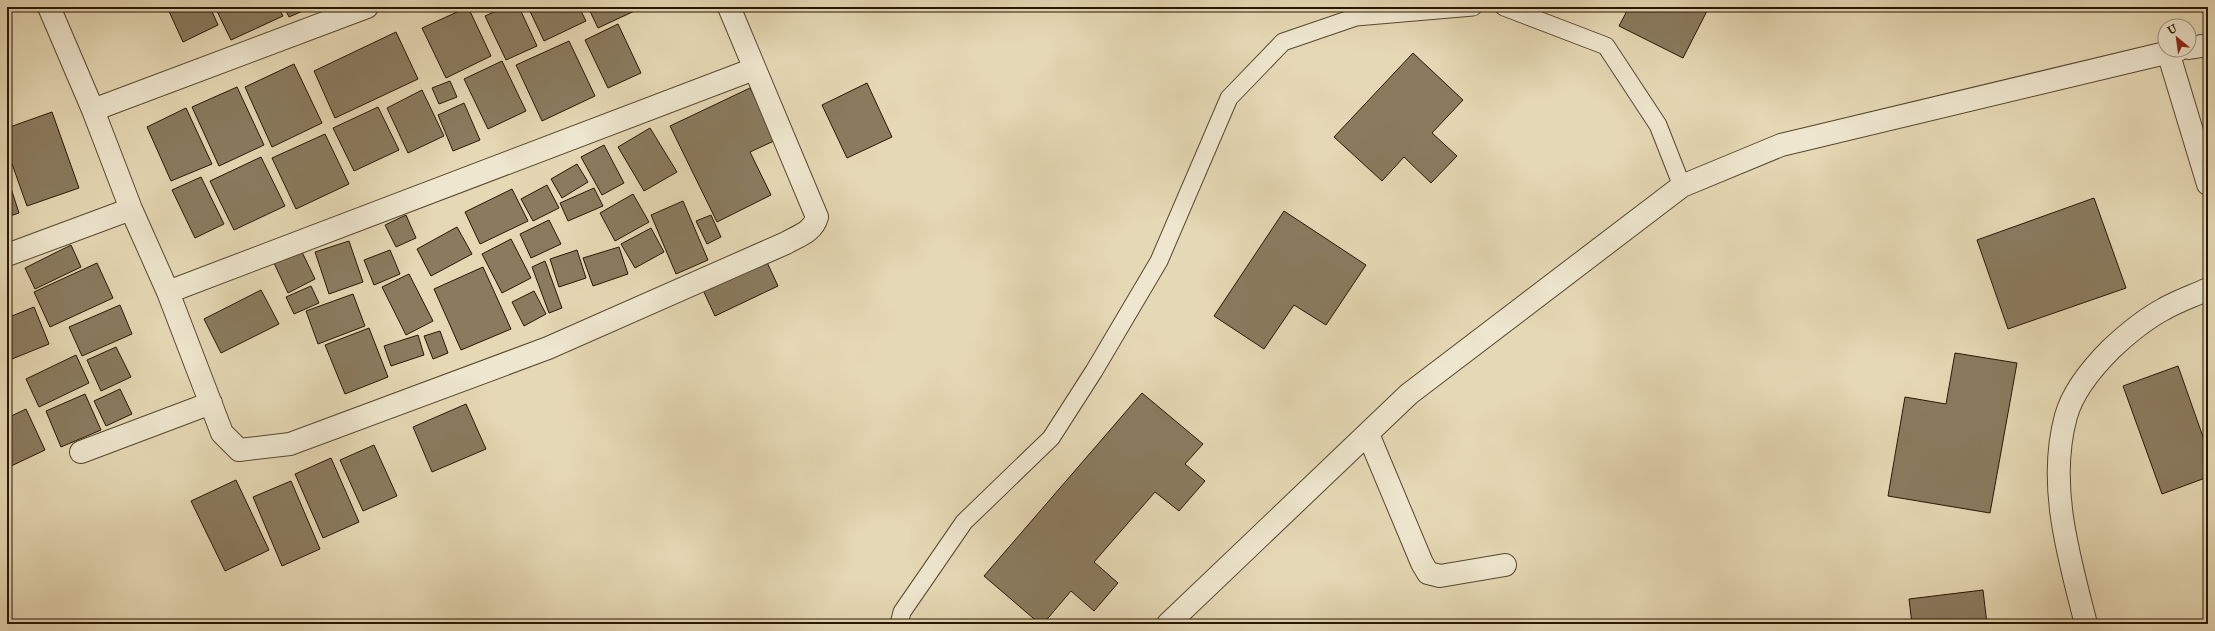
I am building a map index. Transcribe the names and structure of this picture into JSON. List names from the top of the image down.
{
  "north": "top left"
}
